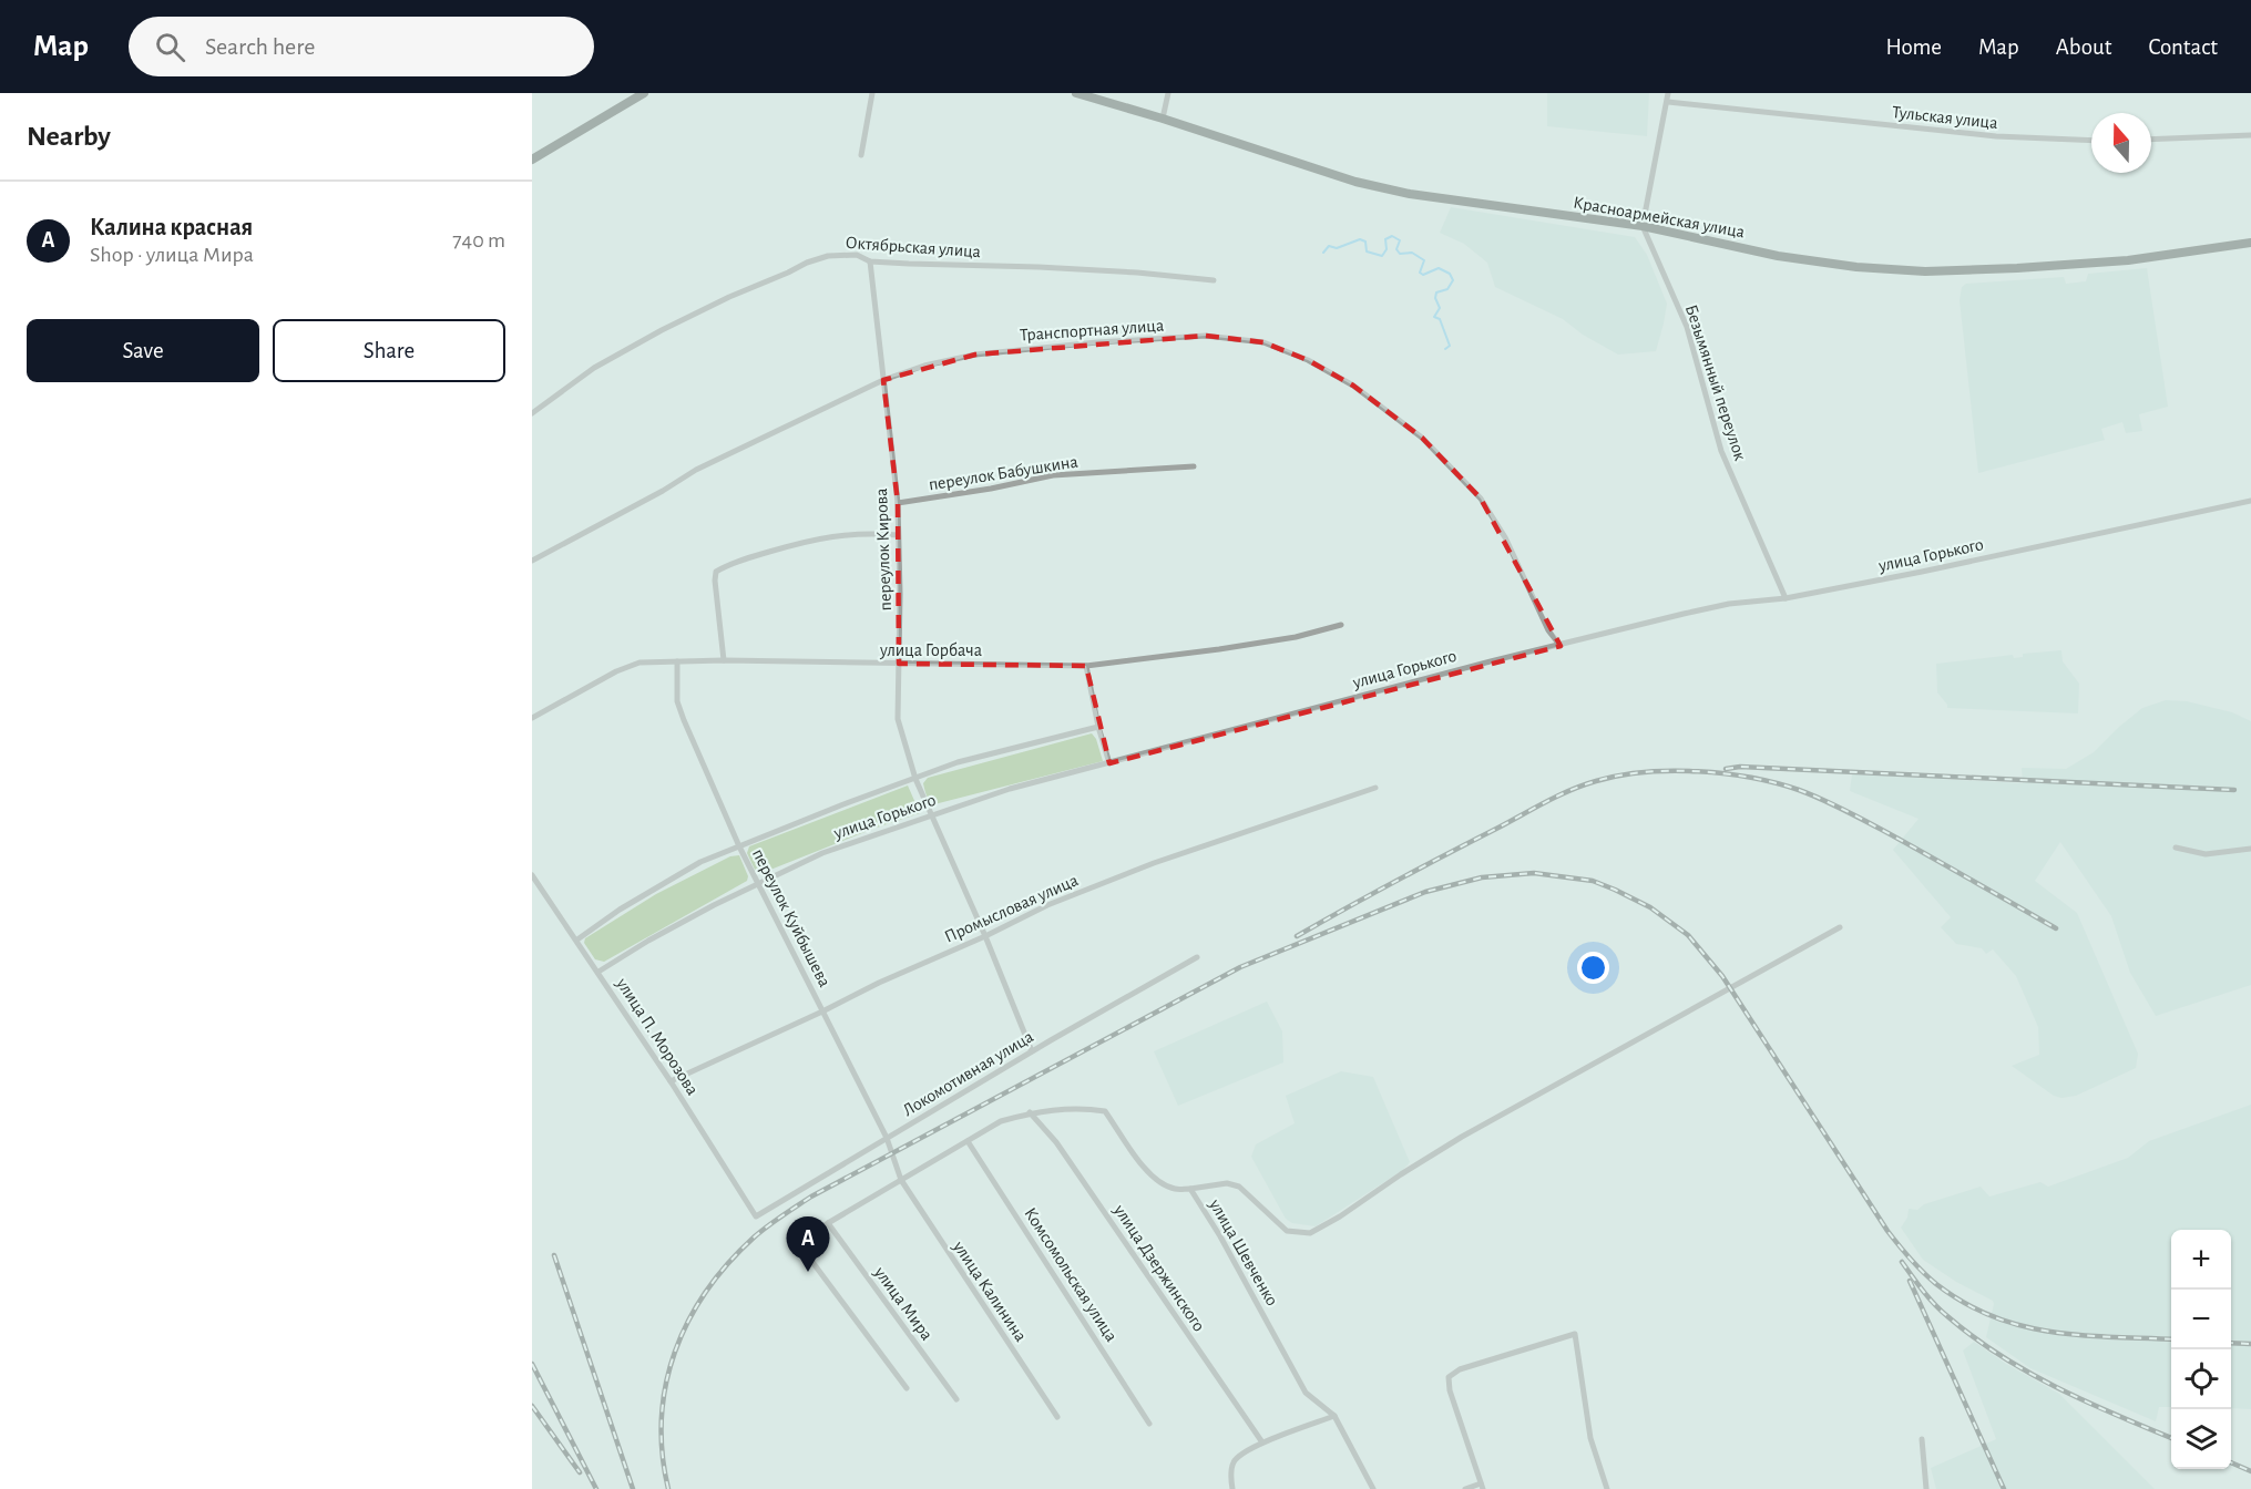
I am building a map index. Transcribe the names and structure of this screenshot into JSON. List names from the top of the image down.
{
  "streets": {
    "main road": ["Красноармейская улица"],
    "street": [
      "Тульская улица",
      "Октябрьская улица",
      "Транспортная улица",
      "Безымянный переулок",
      "переулок Бабушкина",
      "переулок Кирова",
      "улица Горького",
      "улица Горбача",
      "Промысловая улица",
      "переулок Куйбышева",
      "улица П. Морозова",
      "Локомотивная улица",
      "улица Шевченко",
      "улица Дзержинского",
      "Комсомольская улица",
      "улица Калинина",
      "улица Мира"
    ]
  },
  "crossings": [
    ["Красноармейская улица", "Безымянный переулок"],
    ["Октябрьская улица", "переулок Кирова"],
    ["Транспортная улица", "переулок Кирова"],
    ["Транспортная улица", "улица Горького"],
    ["Безымянный переулок", "улица Горького"],
    ["переулок Бабушкина", "переулок Кирова"],
    ["переулок Кирова", "улица Горького"],
    ["переулок Кирова", "улица Горбача"],
    ["переулок Кирова", "Промысловая улица"],
    ["переулок Кирова", "Локомотивная улица"],
    ["улица Горького", "переулок Куйбышева"],
    ["улица Горького", "улица П. Морозова"],
    ["улица Горбача", "переулок Куйбышева"],
    ["Промысловая улица", "переулок Куйбышева"],
    ["Промысловая улица", "улица П. Морозова"],
    ["переулок Куйбышева", "Локомотивная улица"],
    ["переулок Куйбышева", "улица Калинина"],
    ["улица П. Морозова", "Локомотивная улица"],
    ["улица Шевченко", "улица Дзержинского"]
  ],
  "north": "top",
  "page": {
    "header": "Map",
    "search": "Search here",
    "nav": [
      "Home",
      "Map",
      "About",
      "Contact"
    ],
    "heading": "Nearby",
    "list": [
      {
        "mark": "A",
        "name": "Калина красная",
        "note": "Shop · улица Мира",
        "value": "740 m"
      }
    ],
    "buttons": ["Save", "Share"],
    "pins": "A",
    "map_buttons": ["+", "−"]
  }
}
